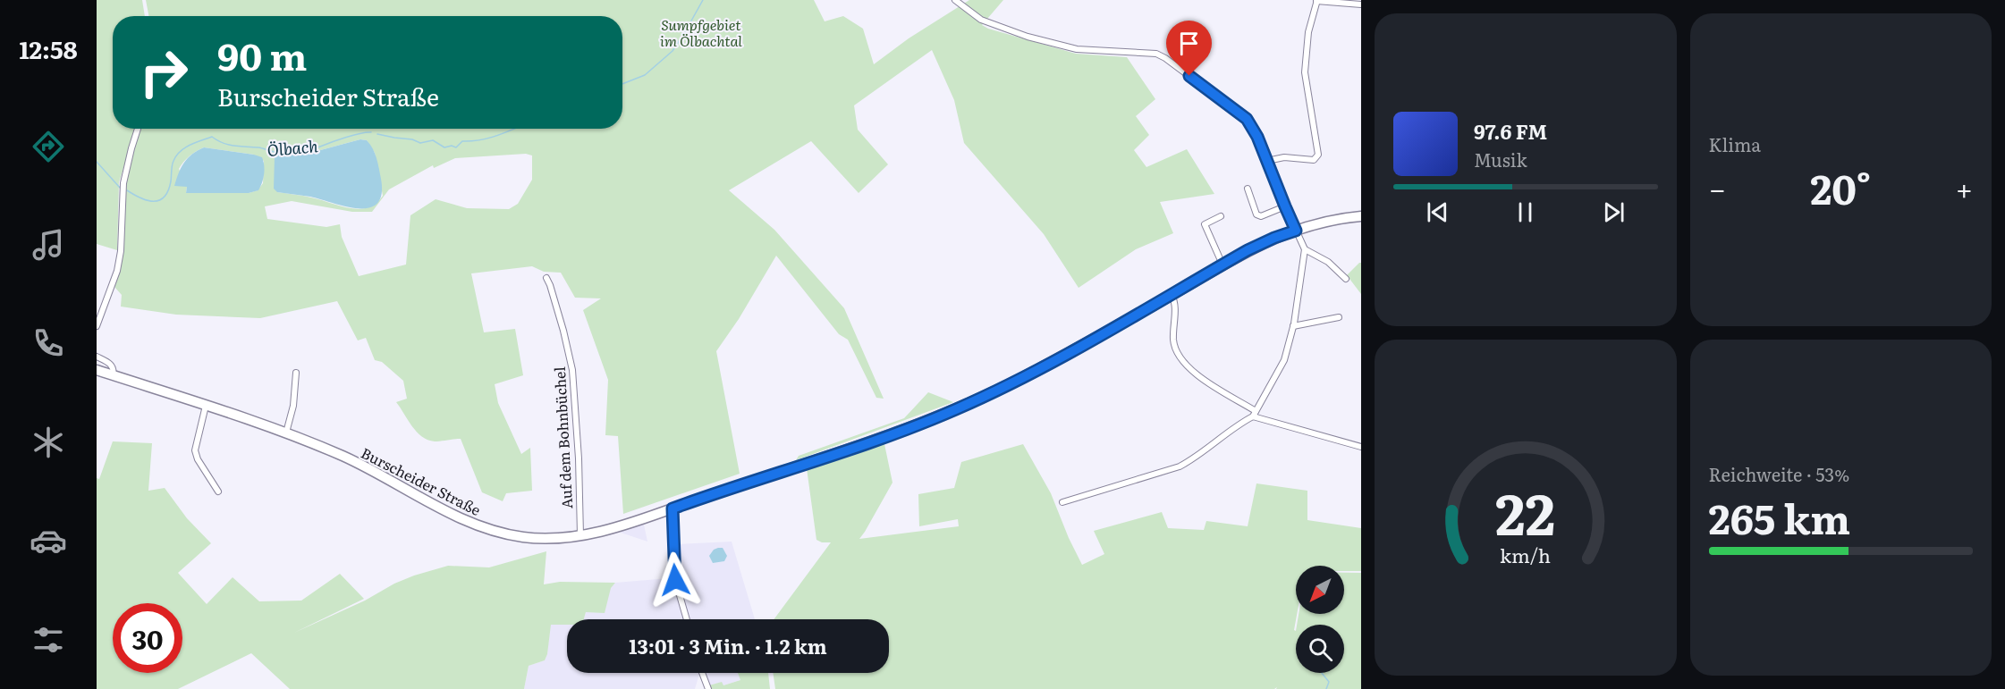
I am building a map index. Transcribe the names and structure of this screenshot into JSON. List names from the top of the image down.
{
  "streets": {
    "main road": ["Burscheider Straße"],
    "street": ["Auf dem Bohnbüchel"]
  },
  "crossings": [
    ["Auf dem Bohnbüchel", "Burscheider Straße"]
  ],
  "water": ["Ölbach"],
  "parks": ["Sumpfgebiet im Ölbachtal"],
  "north": "bottom left",
  "page": {
    "tabs": "12:58",
    "tile": [
      "Klima",
      ["Reichweite · 53%", "265 km"]
    ],
    "turn": ["90 m", "Burscheider Straße"],
    "song": ["97.6 FM", "Musik"],
    "heat": ["−", "20°", "+"],
    "limit": "30",
    "trip": "13:01 · 3 Min. · 1.2 km",
    "gauge": ["22", "km/h"]
  }
}
